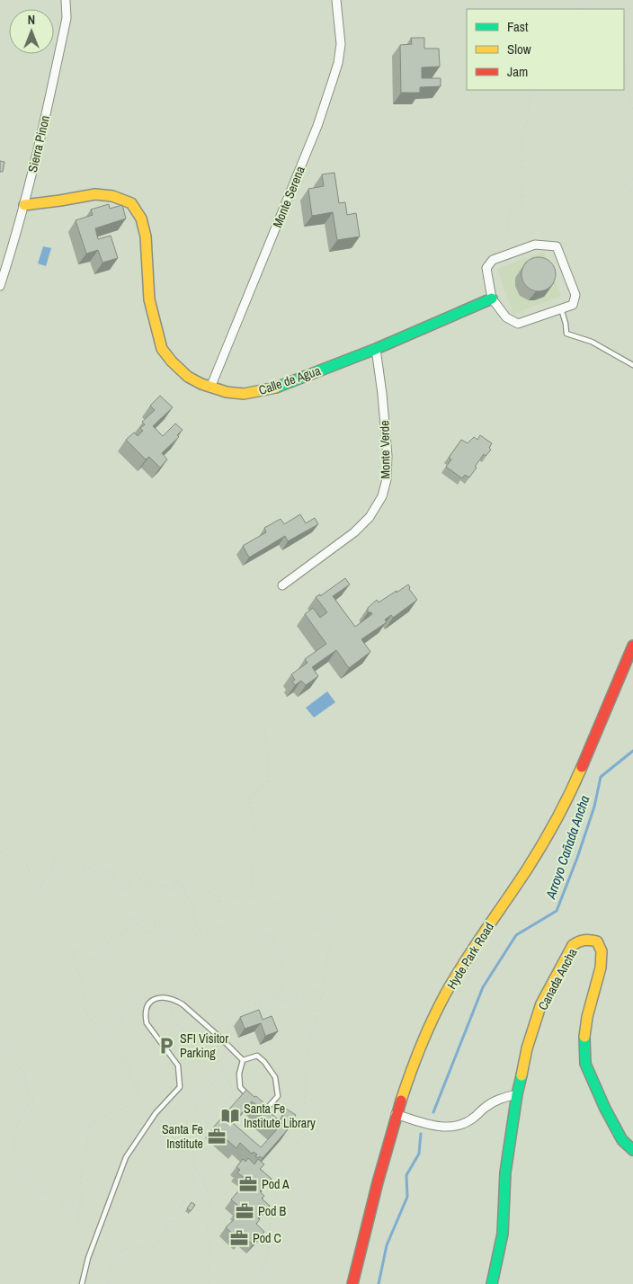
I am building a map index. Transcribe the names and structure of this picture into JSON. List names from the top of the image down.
{
  "streets": {
    "street": [
      "Sierra Pinon",
      "Monte Serena",
      "Calle de Agua",
      "Monte Verde",
      "Hyde Park Road",
      "Canada Ancha"
    ]
  },
  "crossings": [
    ["Sierra Pinon", "Calle de Agua"],
    ["Monte Serena", "Calle de Agua"],
    ["Calle de Agua", "Monte Verde"]
  ],
  "water": ["Arroyo Cañada Ancha"],
  "places": {
    "parking": ["SFI Visitor Parking"],
    "library": ["Santa Fe Institute Library"],
    "office": [
      "Santa Fe Institute",
      "Pod A",
      "Pod B",
      "Pod C"
    ]
  },
  "legend": ["Fast", "Slow", "Jam"],
  "north": "top"
}
